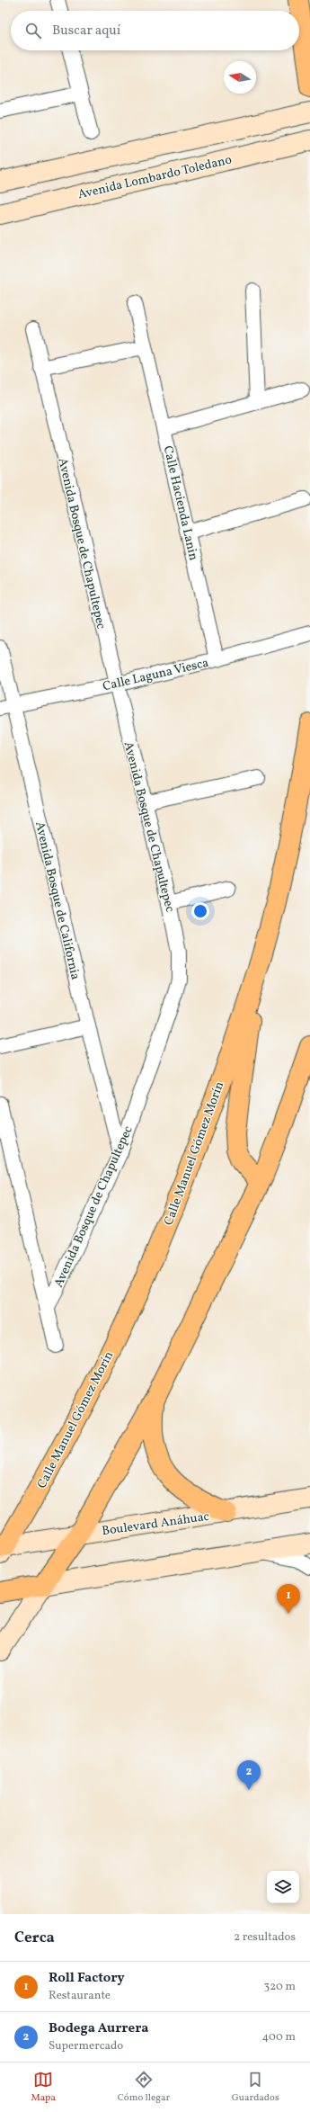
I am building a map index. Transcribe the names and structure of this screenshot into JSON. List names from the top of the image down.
{
  "streets": {
    "main road": ["Calle Manuel Gómez Morín"],
    "street": [
      "Avenida Lombardo Toledano",
      "Calle Hacienda Lanin",
      "Avenida Bosque de Chapultepec",
      "Calle Laguna Viesca",
      "Avenida Bosque de California",
      "Boulevard Anáhuac"
    ]
  },
  "crossings": [
    ["Calle Hacienda Lanin", "Calle Laguna Viesca"],
    ["Avenida Bosque de Chapultepec", "Calle Laguna Viesca"],
    ["Avenida Bosque de Chapultepec", "Avenida Bosque de California"],
    ["Calle Laguna Viesca", "Avenida Bosque de California"],
    ["Calle Manuel Gómez Morín", "Boulevard Anáhuac"]
  ],
  "north": "left",
  "page": {
    "search": "Buscar aquí",
    "pins": ["1", "2"],
    "heading": ["Cerca", "2 resultados"],
    "list": [
      {
        "mark": "1",
        "name": "Roll Factory",
        "note": "Restaurante",
        "value": "320 m"
      },
      {
        "mark": "2",
        "name": "Bodega Aurrera",
        "note": "Supermercado",
        "value": "400 m"
      }
    ],
    "nav": ["Mapa", "Cómo llegar", "Guardados"]
  }
}
